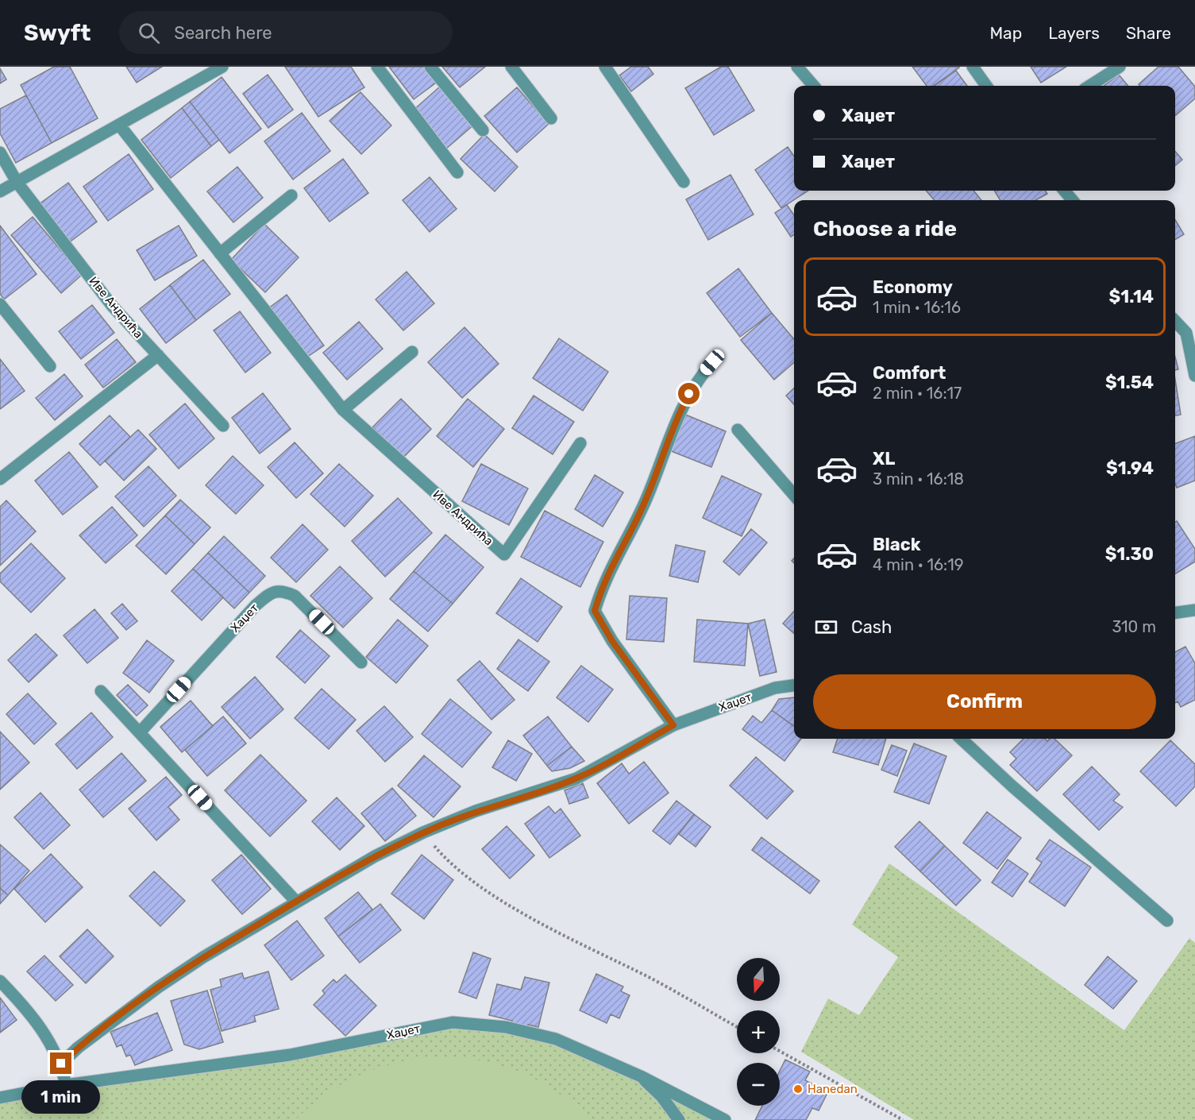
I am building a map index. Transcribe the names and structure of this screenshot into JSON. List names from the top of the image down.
{
  "streets": {
    "street": ["Иве Андрића", "Хаџет"]
  },
  "places": ["Hanedan"],
  "north": "bottom",
  "page": {
    "header": "Swyft",
    "search": "Search here",
    "nav": ["Map", "Layers", "Share"],
    "banner": ["Хаџет", "Хаџет"],
    "heading": "Choose a ride",
    "list": [
      {
        "name": "Economy",
        "note": "1 min · 16:16",
        "value": "$1.14"
      },
      {
        "name": "Comfort",
        "note": "2 min · 16:17",
        "value": "$1.54"
      },
      {
        "name": "XL",
        "note": "3 min · 16:18",
        "value": "$1.94"
      },
      {
        "name": "Black",
        "note": "4 min · 16:19",
        "value": "$1.30"
      }
    ],
    "pay": ["Cash", "310 m"],
    "buttons": "Confirm",
    "map_buttons": ["+", "−"],
    "bubble": "1 min"
  }
}
